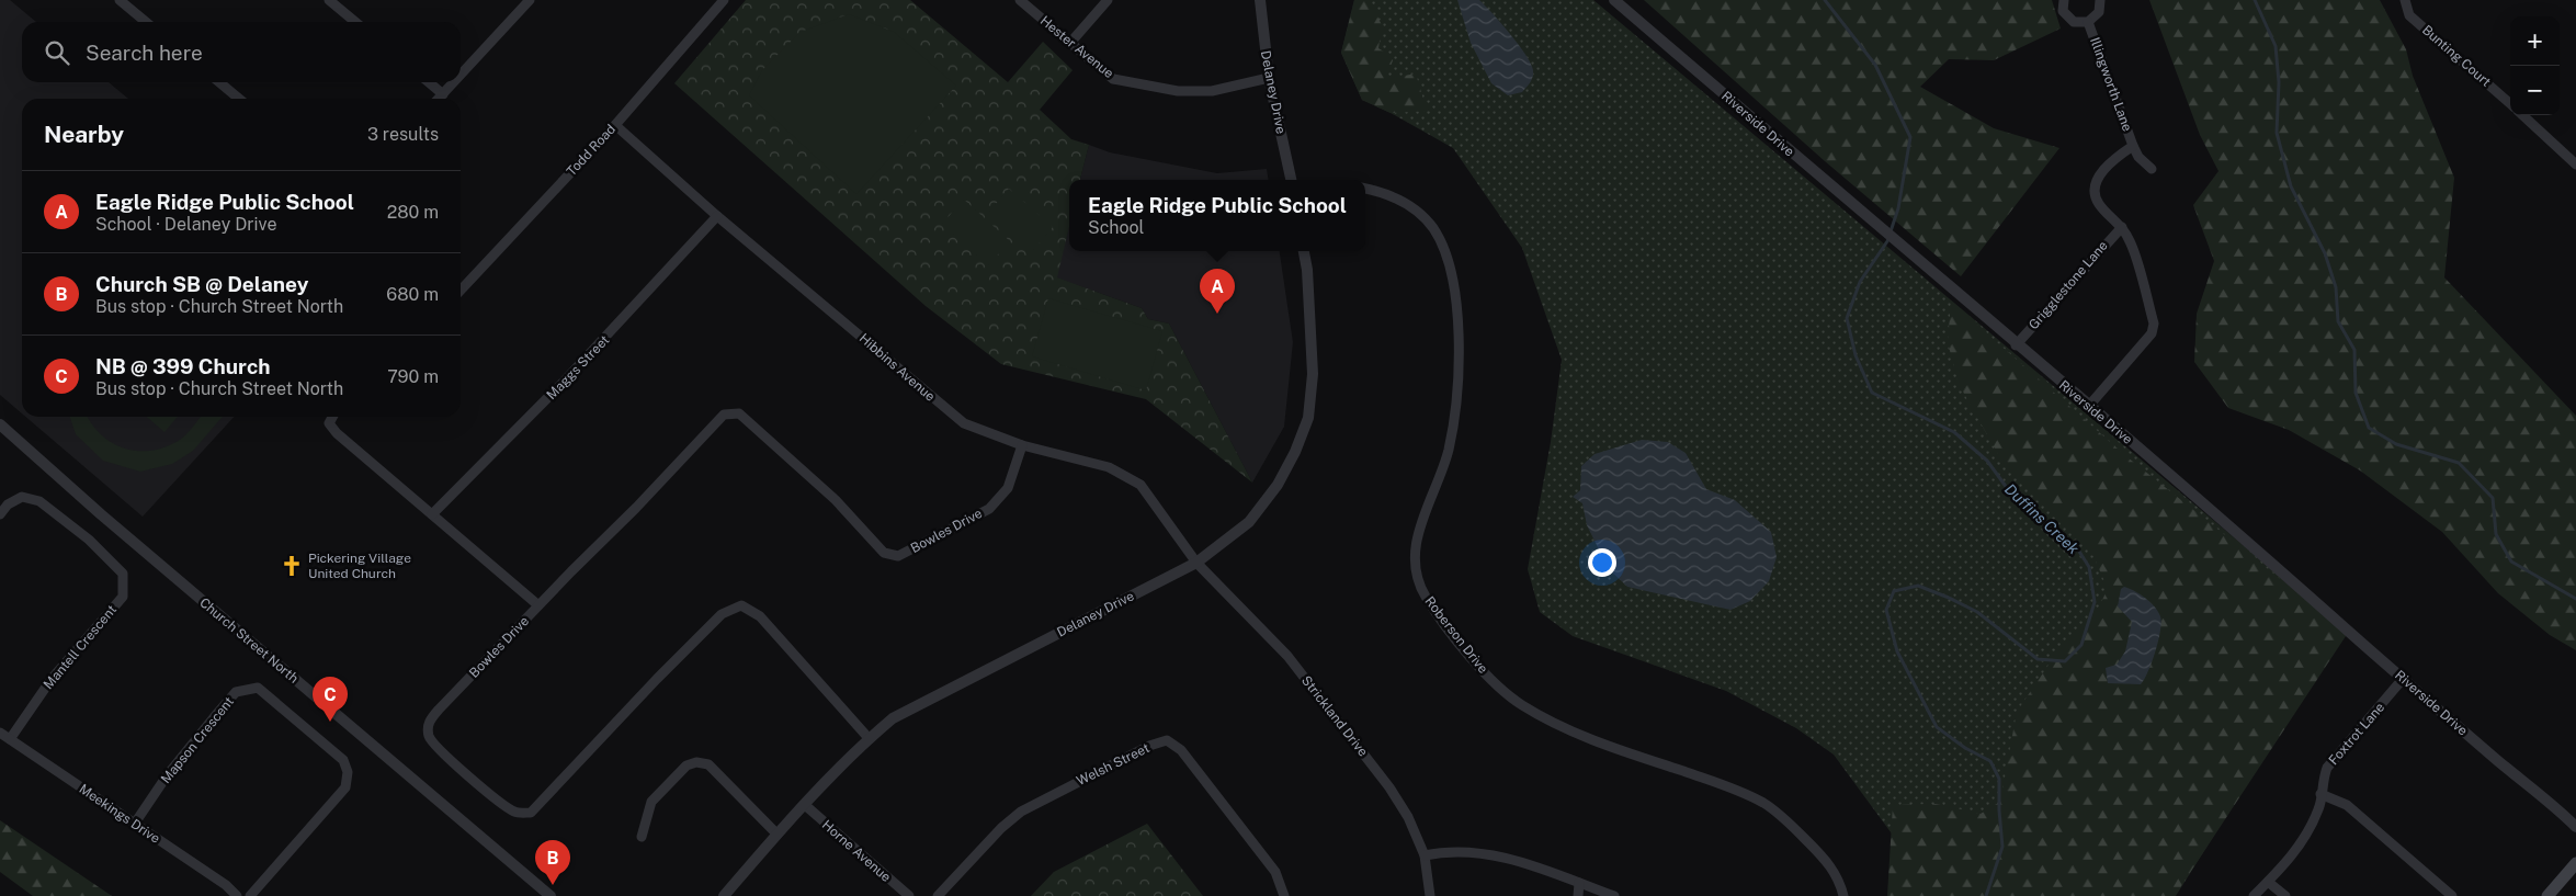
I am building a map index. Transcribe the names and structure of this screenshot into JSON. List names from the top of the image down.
{
  "streets": {
    "street": [
      "Hester Avenue",
      "Bunting Court",
      "Illingworth Lane",
      "Delaney Drive",
      "Riverside Drive",
      "Todd Road",
      "Grigglestone Lane",
      "Maggs Street",
      "Hibbins Avenue",
      "Bowles Drive",
      "Roberson Drive",
      "Church Street North",
      "Mantell Crescent",
      "Strickland Drive",
      "Foxtrot Lane",
      "Mapson Crescent",
      "Welsh Street",
      "Meekings Drive",
      "Horne Avenue"
    ]
  },
  "crossings": [
    ["Hester Avenue", "Delaney Drive"],
    ["Illingworth Lane", "Riverside Drive"],
    ["Illingworth Lane", "Grigglestone Lane"],
    ["Delaney Drive", "Hibbins Avenue"],
    ["Delaney Drive", "Bowles Drive"],
    ["Delaney Drive", "Strickland Drive"],
    ["Delaney Drive", "Horne Avenue"],
    ["Riverside Drive", "Grigglestone Lane"],
    ["Riverside Drive", "Foxtrot Lane"],
    ["Todd Road", "Hibbins Avenue"],
    ["Maggs Street", "Hibbins Avenue"],
    ["Hibbins Avenue", "Bowles Drive"],
    ["Hibbins Avenue", "Strickland Drive"],
    ["Mantell Crescent", "Meekings Drive"],
    ["Mapson Crescent", "Meekings Drive"]
  ],
  "water": ["Duffins Creek"],
  "places": {
    "church": ["Pickering Village United Church"]
  },
  "page": {
    "map_buttons": ["+", "−"],
    "search": "Search here",
    "heading": ["Nearby", "3 results"],
    "list": [
      {
        "mark": "A",
        "name": "Eagle Ridge Public School",
        "note": "School · Delaney Drive",
        "value": "280 m"
      },
      {
        "mark": "B",
        "name": "Church SB @ Delaney",
        "note": "Bus stop · Church Street North",
        "value": "680 m"
      },
      {
        "mark": "C",
        "name": "NB @ 399 Church",
        "note": "Bus stop · Church Street North",
        "value": "790 m"
      }
    ],
    "popup": ["Eagle Ridge Public School", "School"],
    "pins": ["A", "C", "B"]
  }
}
